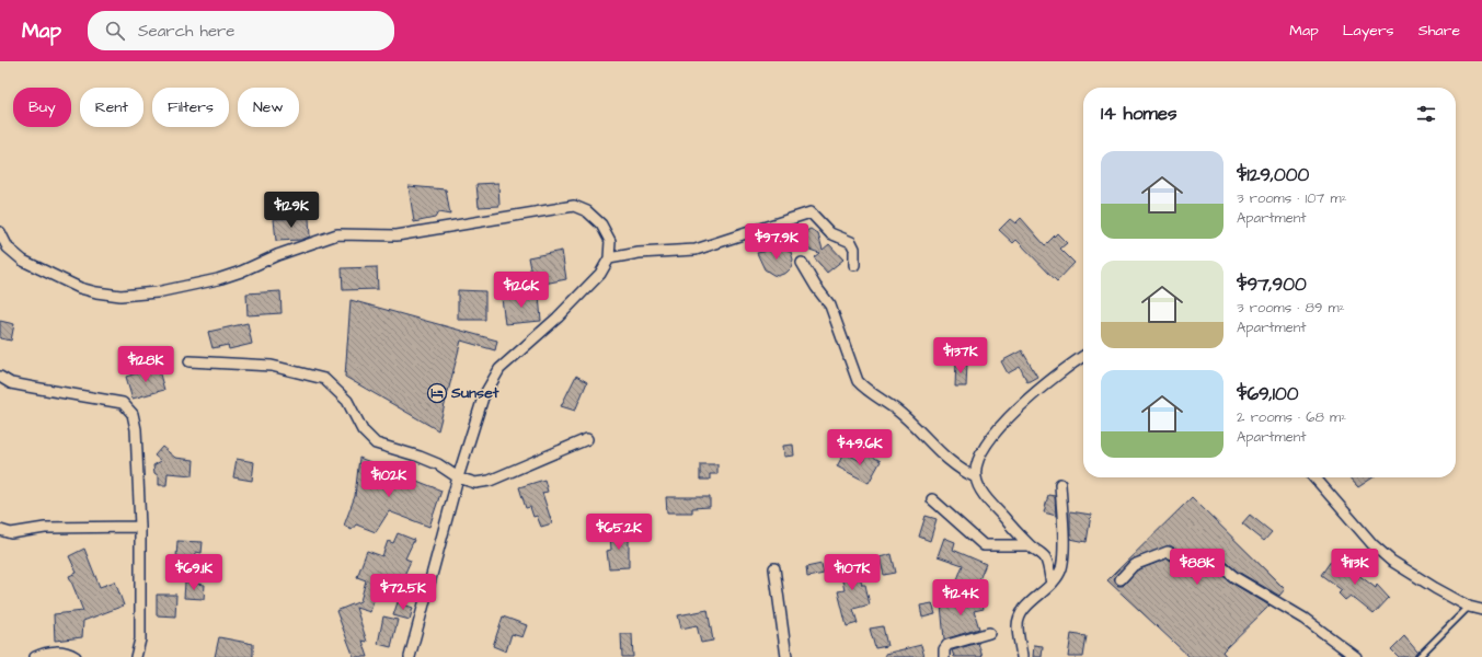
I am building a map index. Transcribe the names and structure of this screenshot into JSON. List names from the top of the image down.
{
  "places": {
    "hotel": ["Sunset"]
  },
  "page": {
    "header": "Map",
    "search": "Search here",
    "nav": ["Map", "Layers", "Share"],
    "chip": [
      "Buy",
      "Rent",
      "Filters",
      "New"
    ],
    "heading": "14 homes",
    "list": [
      {
        "name": "$129,000",
        "note": "3 rooms · 107 m² · Apartment"
      },
      {
        "name": "$97,900",
        "note": "3 rooms · 89 m² · Apartment"
      },
      {
        "name": "$69,100",
        "note": "2 rooms · 68 m² · Apartment"
      }
    ],
    "price": [
      "$129K",
      "$97.9K",
      "$126K",
      "$137K",
      "$128K",
      "$49.6K",
      "$102K",
      "$65.2K",
      "$88K",
      "$113K",
      "$69.1K",
      "$107K",
      "$72.5K",
      "$124K"
    ]
  }
}
